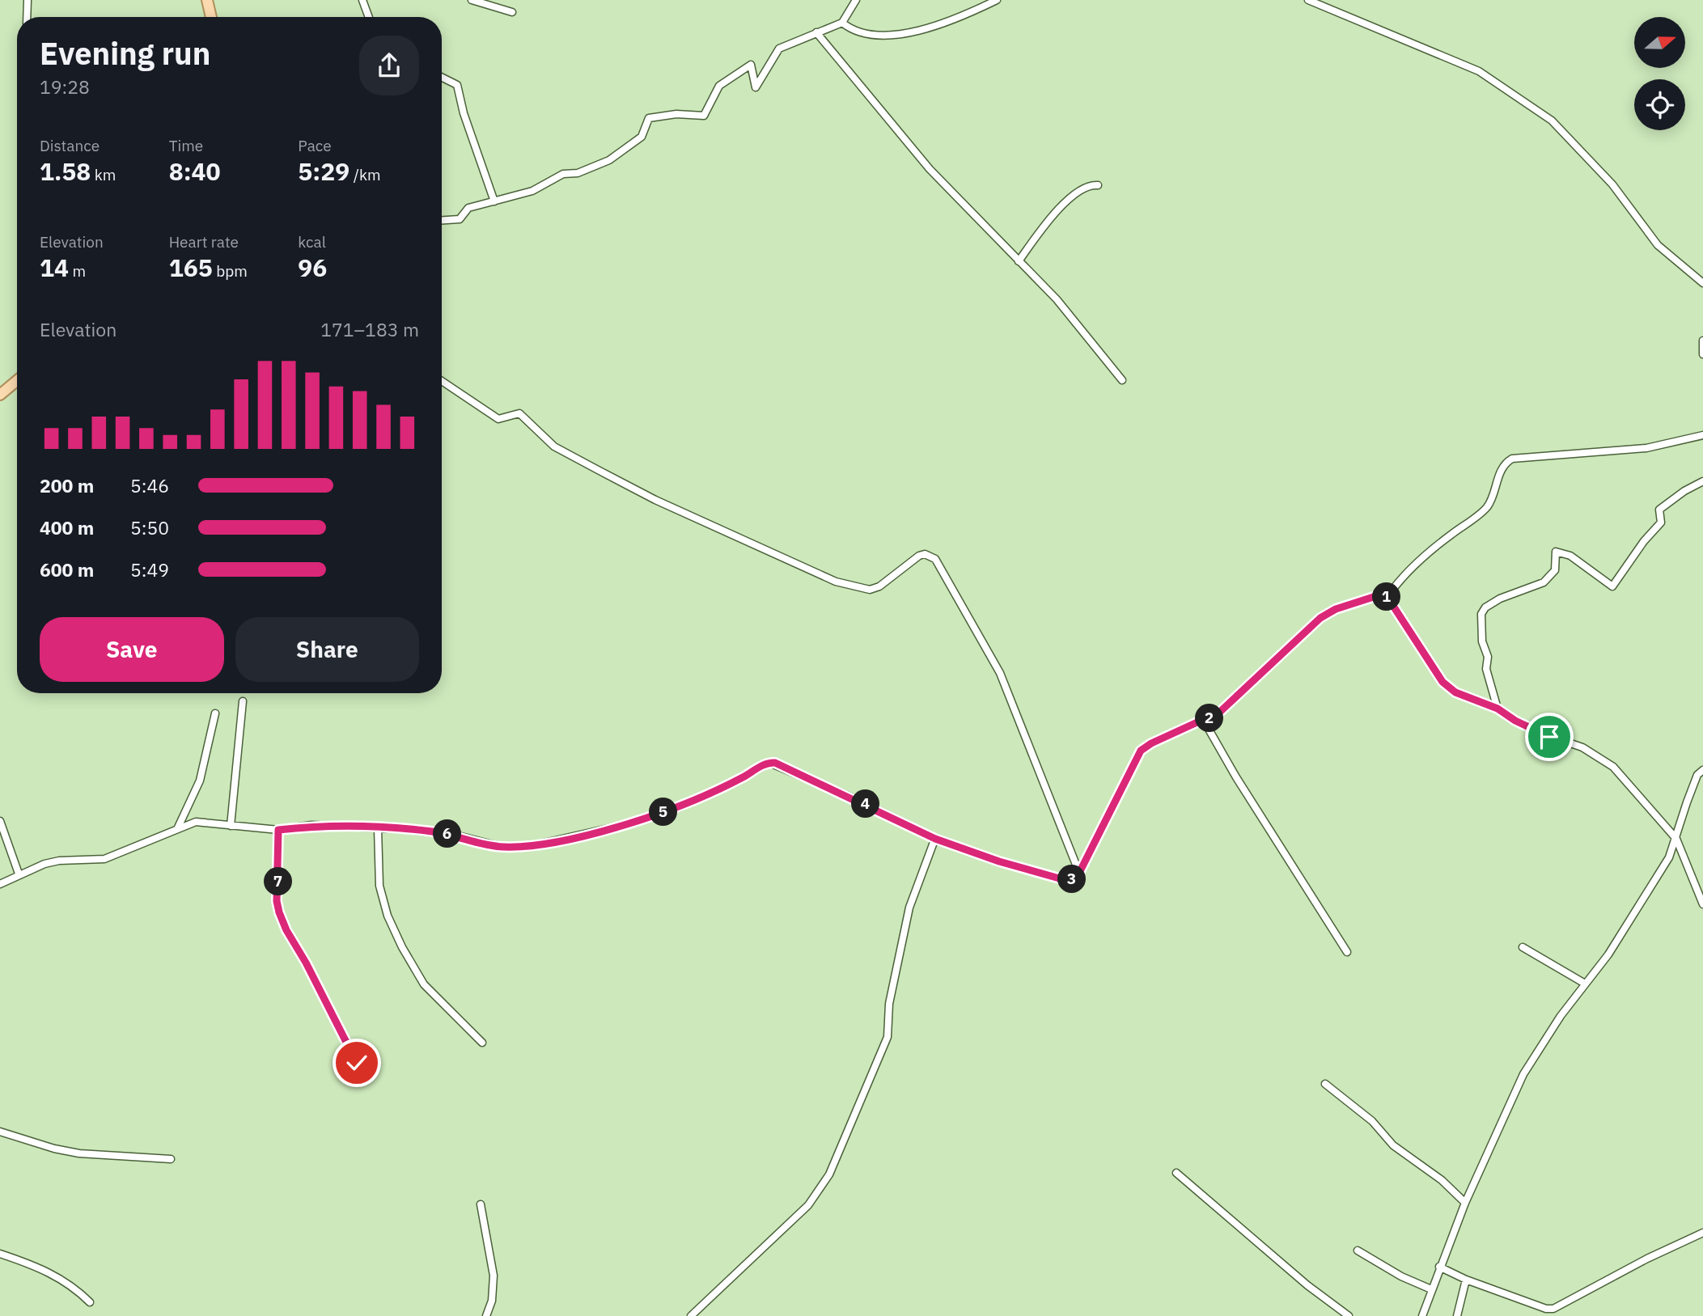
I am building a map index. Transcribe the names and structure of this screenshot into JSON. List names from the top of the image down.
{
  "north": "right",
  "page": {
    "heading": ["Evening run", "19:28"],
    "stats": [
      ["Distance", "1.58 km"],
      ["Time", "8:40"],
      ["Pace", "5:29 /km"],
      ["Elevation", "14 m"],
      ["Heart rate", "165 bpm"],
      ["kcal", "96"]
    ],
    "chart": ["Elevation", "171–183 m"],
    "list": [
      {
        "name": "200 m",
        "note": "5:46"
      },
      {
        "name": "400 m",
        "note": "5:50"
      },
      {
        "name": "600 m",
        "note": "5:49"
      }
    ],
    "pins": [
      "1",
      "2",
      "4",
      "5",
      "6",
      "3",
      "7"
    ],
    "buttons": ["Save", "Share"]
  }
}
